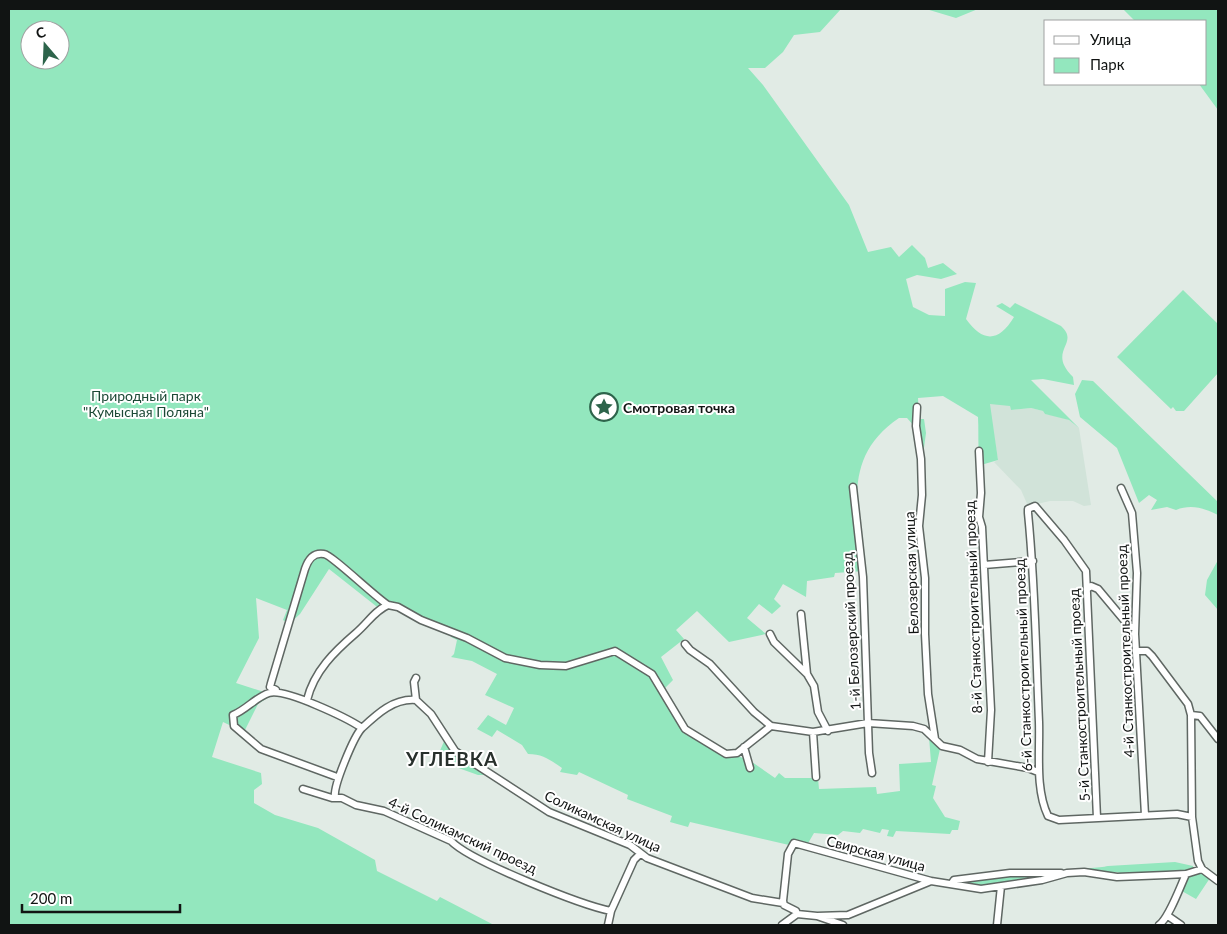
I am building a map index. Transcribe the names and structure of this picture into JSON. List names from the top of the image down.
{
  "streets": {
    "street": [
      "Белозерская улица",
      "8-й Станкостроительный проезд",
      "1-й Белозерский проезд",
      "4-й Станкостроительный проезд",
      "6-й Станкостроительный проезд",
      "5-й Станкостроительный проезд",
      "Соликамская улица",
      "4-й Соликамский проезд",
      "Свирская улица"
    ]
  },
  "crossings": [
    ["6-й Станкостроительный проезд", "5-й Станкостроительный проезд"],
    ["Соликамская улица", "Свирская улица"]
  ],
  "districts": ["УГЛЕВКА"],
  "parks": ["Природный парк \"Кумысная Поляна\""],
  "places": {
    "place": ["Смотровая точка"]
  },
  "legend": ["Улица", "Парк"],
  "scale_bar": "200 m",
  "north": "top"
}
